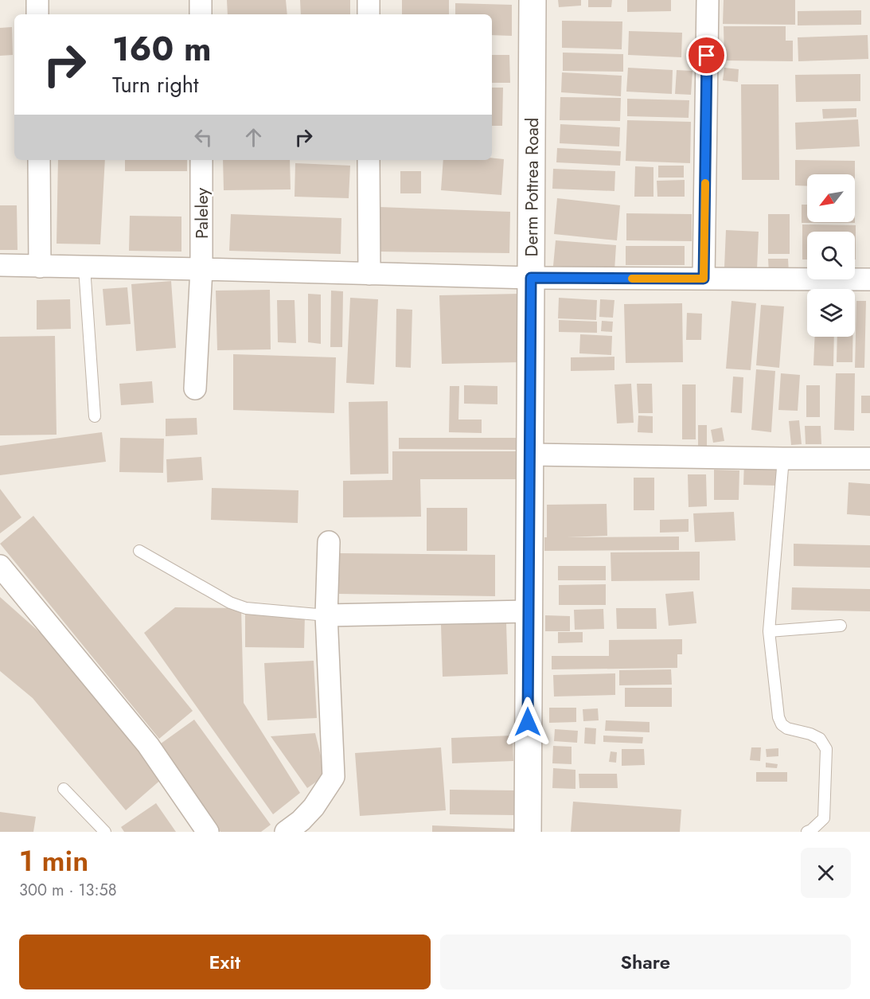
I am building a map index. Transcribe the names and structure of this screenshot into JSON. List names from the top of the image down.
{
  "streets": {
    "street": ["Derm Pottrea Road", "Paleley"]
  },
  "north": "bottom left",
  "page": {
    "turn": ["160 m", "Turn right"],
    "heading": ["1 min", "300 m · 13:58"],
    "buttons": ["Exit", "Share"]
  }
}
